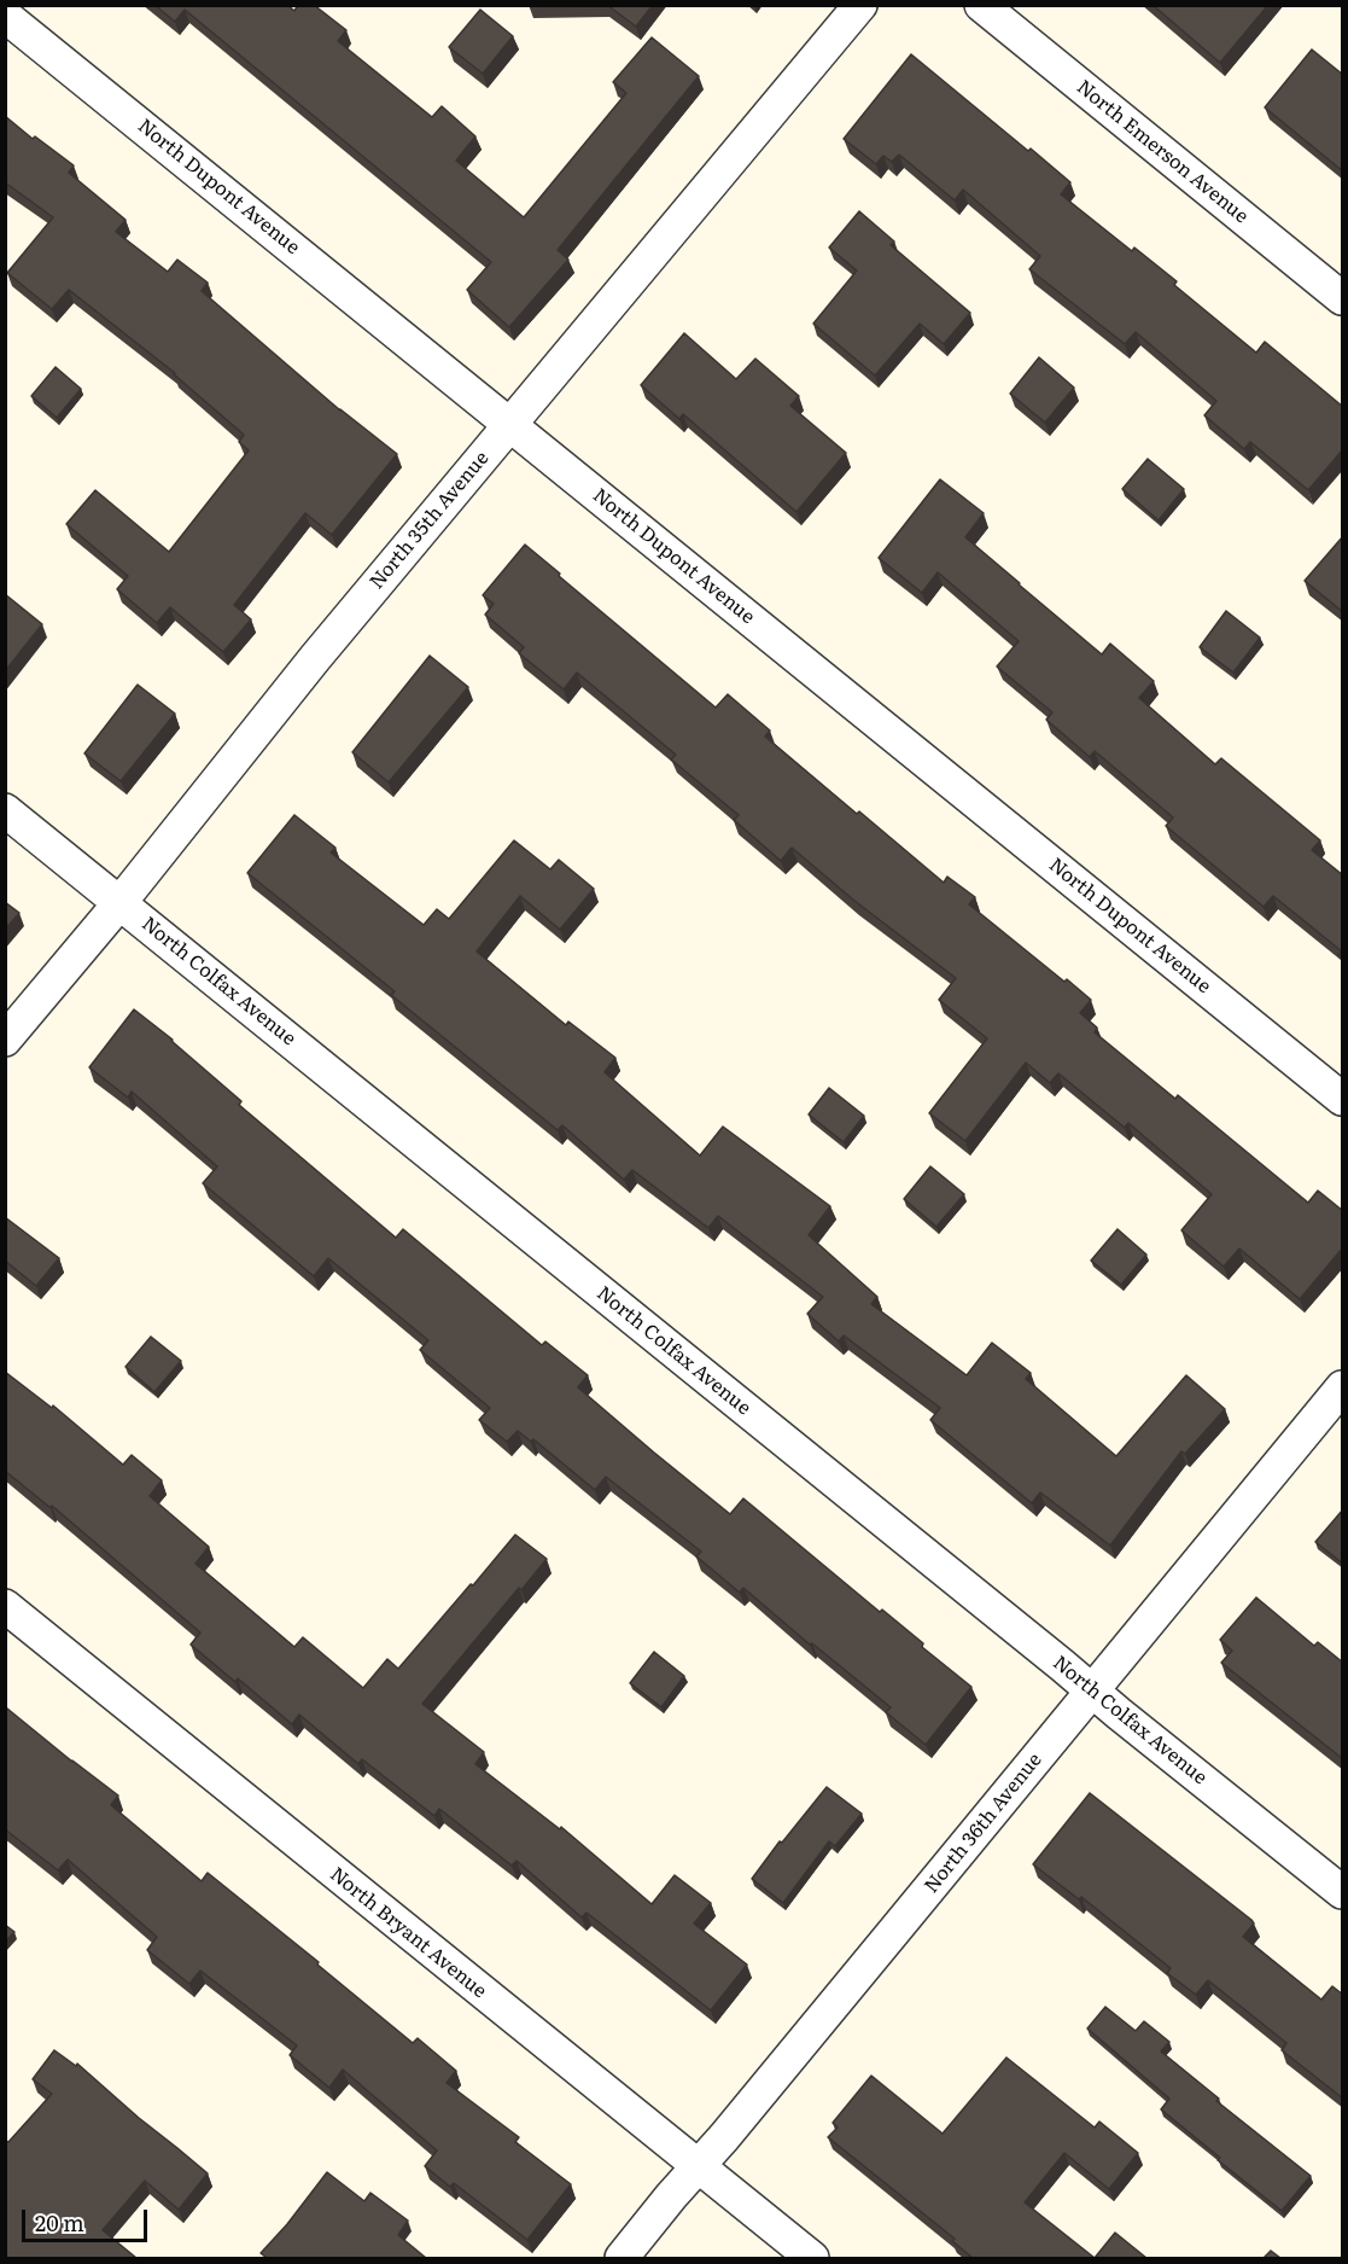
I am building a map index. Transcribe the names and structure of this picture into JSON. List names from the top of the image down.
{
  "streets": {
    "street": [
      "North Emerson Avenue",
      "North Dupont Avenue",
      "North 35th Avenue",
      "North Colfax Avenue",
      "North 36th Avenue",
      "North Bryant Avenue"
    ]
  },
  "crossings": [
    ["North Dupont Avenue", "North 35th Avenue"],
    ["North 35th Avenue", "North Colfax Avenue"],
    ["North Colfax Avenue", "North 36th Avenue"],
    ["North 36th Avenue", "North Bryant Avenue"]
  ],
  "scale_bar": "20 m"
}
